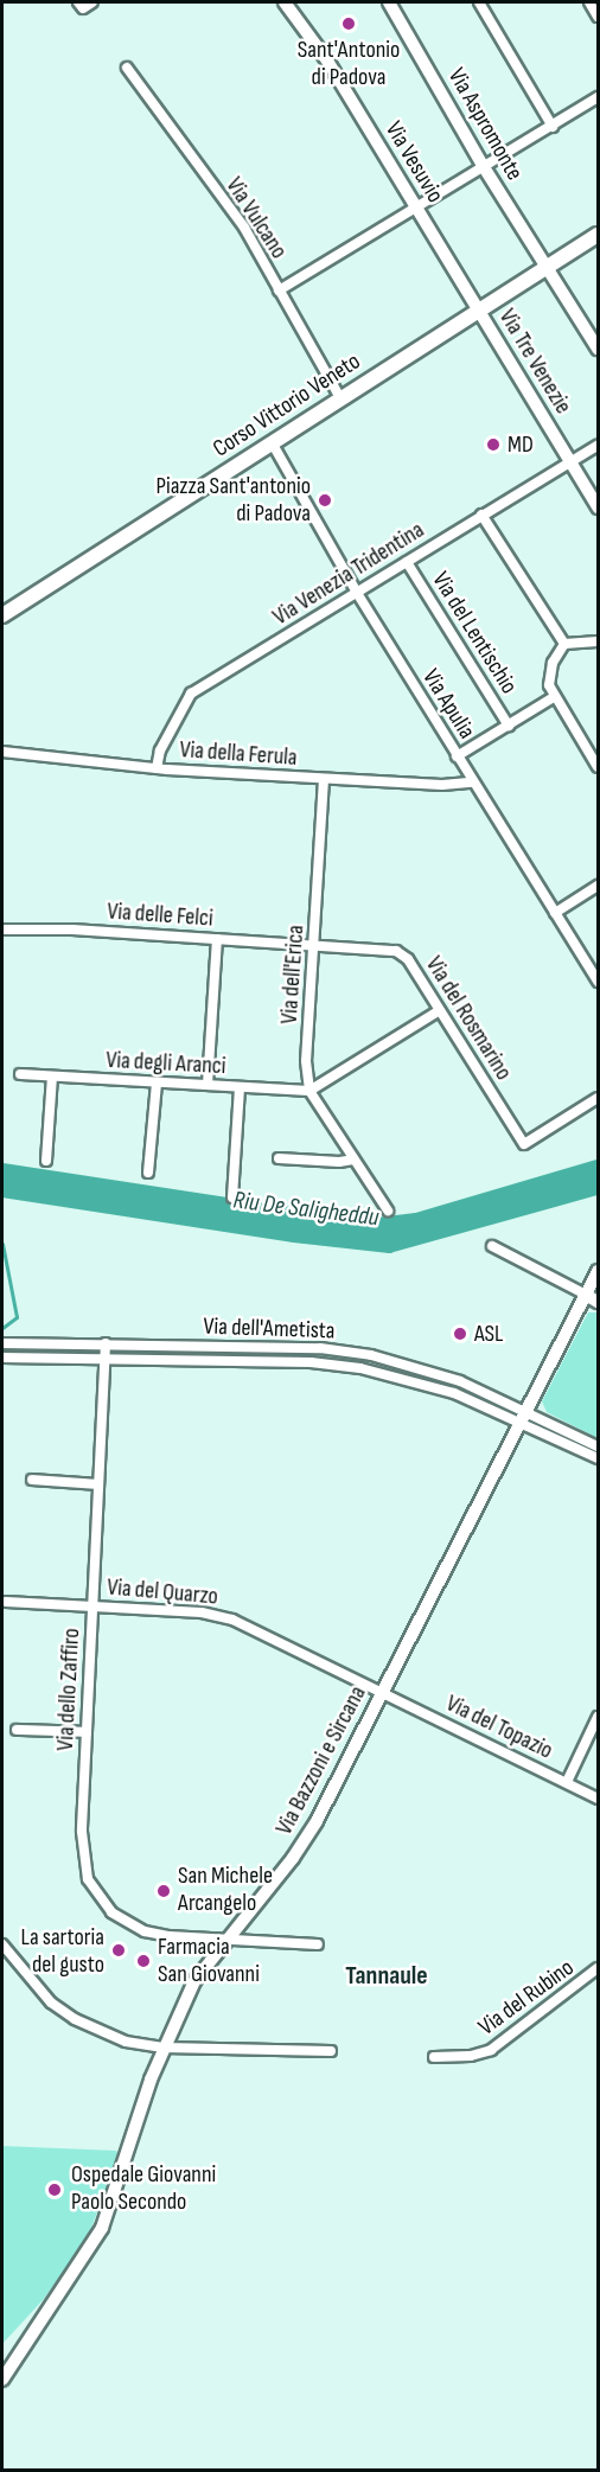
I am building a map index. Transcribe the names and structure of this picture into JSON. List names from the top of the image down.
{
  "streets": {
    "main road": ["Corso Vittorio Veneto"],
    "street": [
      "Via Aspromonte",
      "Via Vesuvio",
      "Via Vulcano",
      "Via Tre Venezie",
      "Via Venezia Tridentina",
      "Via del Lentischio",
      "Via Apulia",
      "Via della Ferula",
      "Via delle Felci",
      "Via dell'Erica",
      "Via del Rosmarino",
      "Via degli Aranci",
      "Via dell'Ametista",
      "Via del Quarzo",
      "Via dello Zaffiro",
      "Via del Topazio",
      "Via Bazzoni e Sircana",
      "Via del Rubino"
    ]
  },
  "crossings": [
    ["Via Aspromonte", "Corso Vittorio Veneto"],
    ["Via Vesuvio", "Via Tre Venezie"],
    ["Via Vesuvio", "Corso Vittorio Veneto"],
    ["Via Vulcano", "Corso Vittorio Veneto"],
    ["Via Tre Venezie", "Corso Vittorio Veneto"],
    ["Via Tre Venezie", "Via Venezia Tridentina"],
    ["Corso Vittorio Veneto", "Via Apulia"],
    ["Via Venezia Tridentina", "Via del Lentischio"],
    ["Via Venezia Tridentina", "Via Apulia"],
    ["Via Venezia Tridentina", "Via della Ferula"],
    ["Via Apulia", "Via della Ferula"],
    ["Via della Ferula", "Via dell'Erica"],
    ["Via delle Felci", "Via dell'Erica"],
    ["Via delle Felci", "Via del Rosmarino"],
    ["Via dell'Erica", "Via del Rosmarino"],
    ["Via dell'Erica", "Via degli Aranci"],
    ["Via dell'Ametista", "Via dello Zaffiro"],
    ["Via dell'Ametista", "Via Bazzoni e Sircana"],
    ["Via del Quarzo", "Via dello Zaffiro"],
    ["Via del Quarzo", "Via del Topazio"],
    ["Via del Quarzo", "Via Bazzoni e Sircana"],
    ["Via dello Zaffiro", "Via Bazzoni e Sircana"],
    ["Via del Topazio", "Via Bazzoni e Sircana"]
  ],
  "districts": ["Tannaule"],
  "water": ["Riu De Saligheddu"],
  "places": [
    "Sant'Antonio di Padova",
    "MD",
    "Piazza Sant'antonio di Padova",
    "ASL",
    "San Michele Arcangelo",
    "La sartoria del gusto",
    "Farmacia San Giovanni",
    "Ospedale Giovanni Paolo Secondo"
  ]
}
